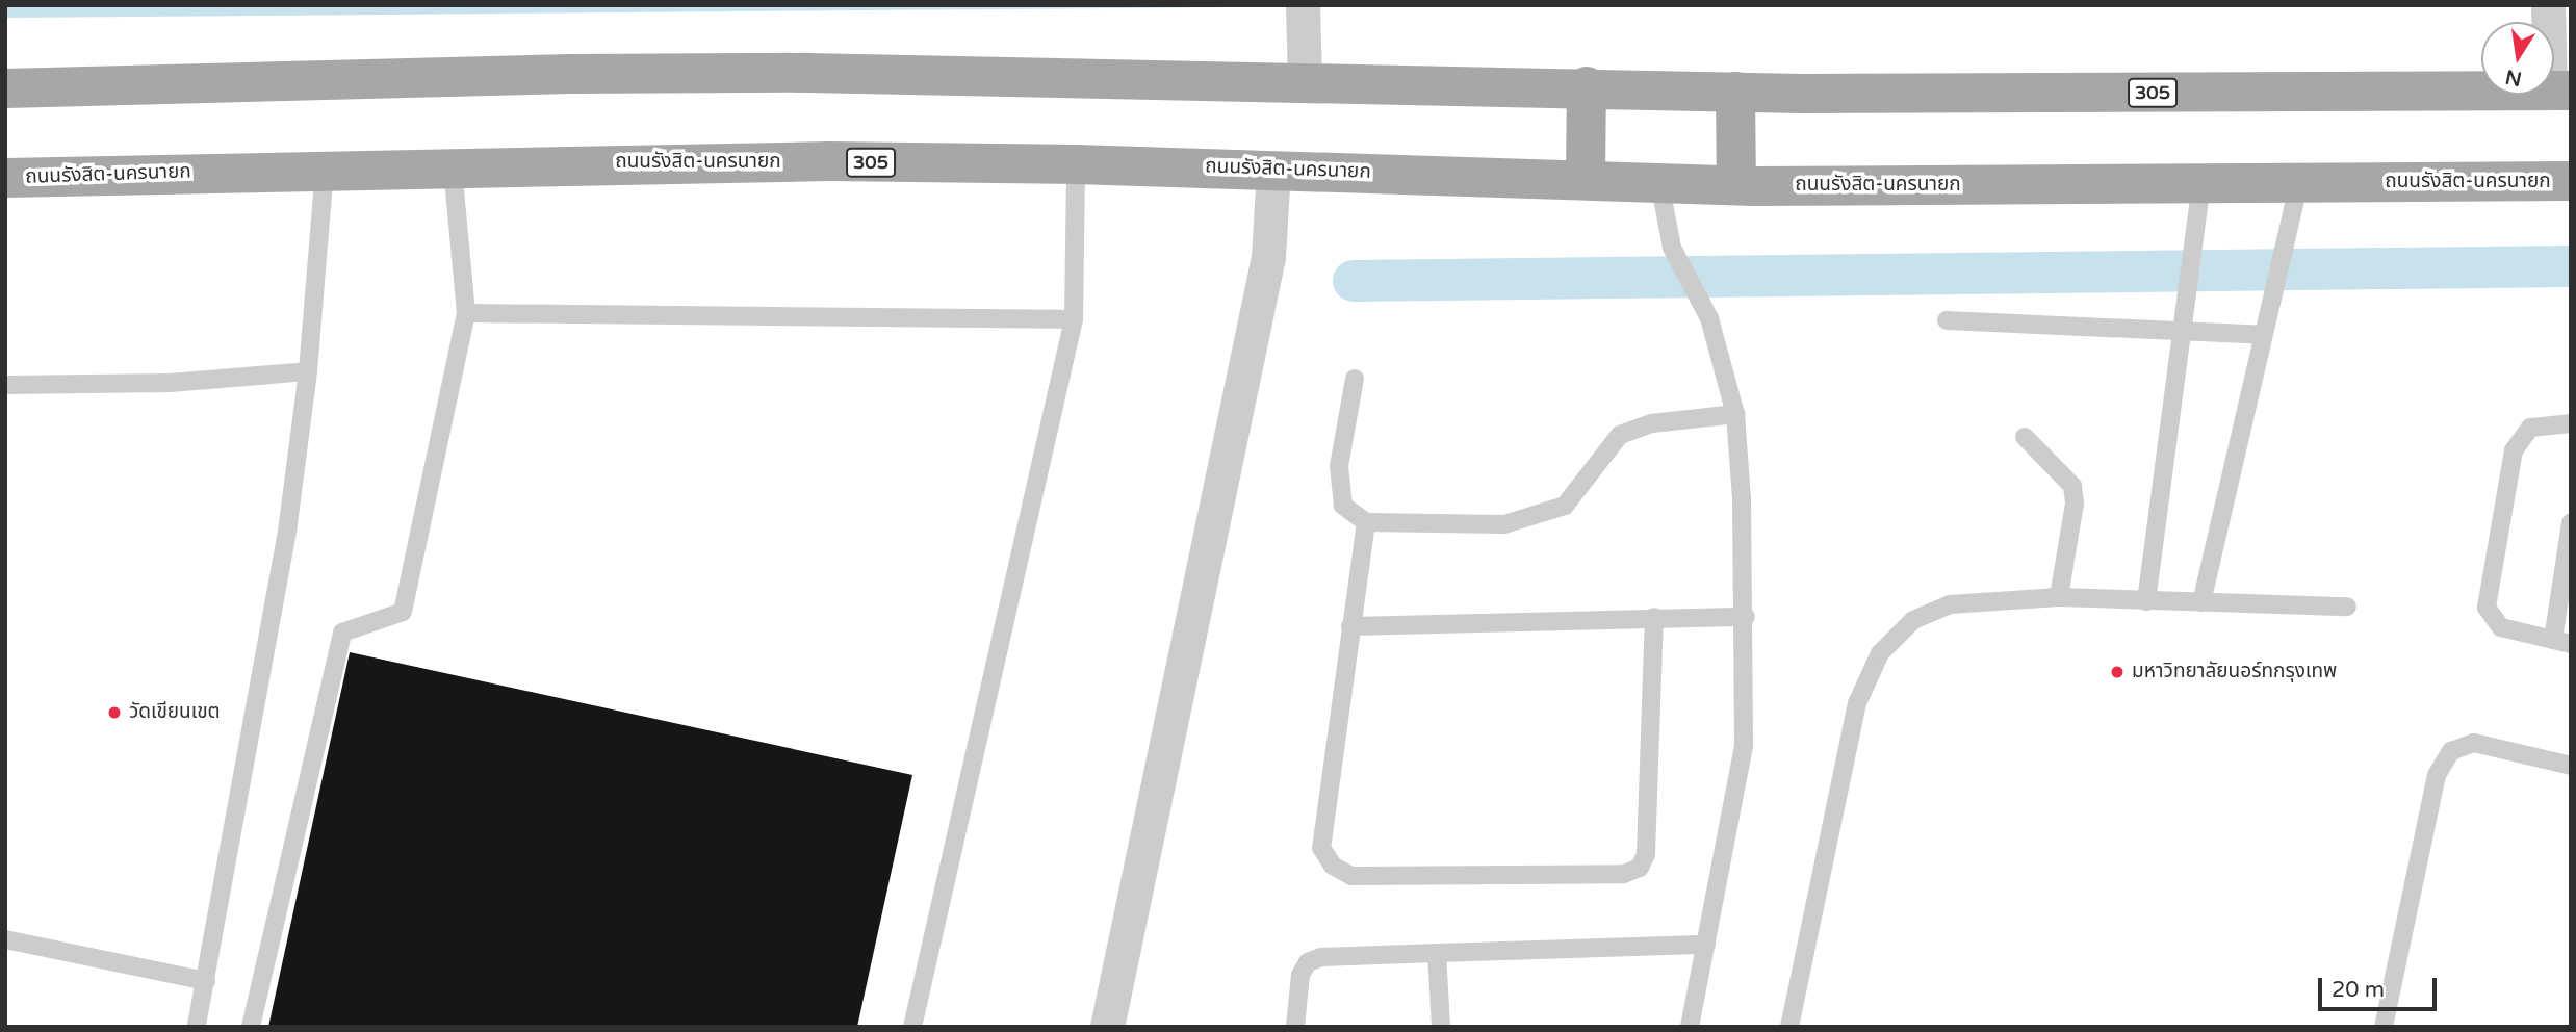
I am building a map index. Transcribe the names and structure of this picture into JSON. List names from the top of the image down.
{
  "streets": {
    "main road": ["305", "ถนนรังสิต-นครนายก"]
  },
  "places": ["มหาวิทยาลัยนอร์ทกรุงเทพ", "วัดเขียนเขต"],
  "scale_bar": "20 m",
  "north": "bottom"
}
